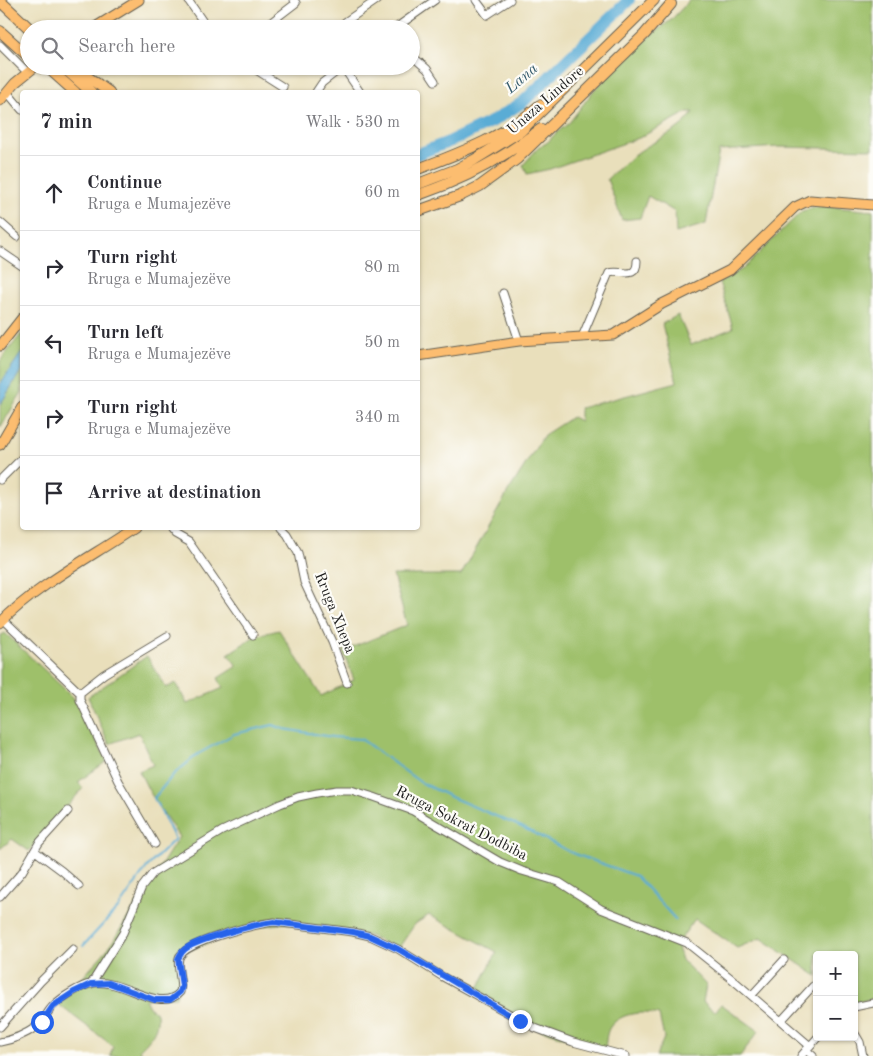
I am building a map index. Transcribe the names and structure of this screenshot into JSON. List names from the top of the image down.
{
  "streets": {
    "highway": ["Unaza Lindore"],
    "street": ["Rruga Xhepa", "Rruga Sokrat Dodbiba"]
  },
  "water": ["Lana"],
  "page": {
    "search": "Search here",
    "heading": ["7 min", "Walk · 530 m"],
    "list": [
      ["Continue", "Rruga e Mumajezëve", "60 m"],
      ["Turn right", "Rruga e Mumajezëve", "80 m"],
      ["Turn left", "Rruga e Mumajezëve", "50 m"],
      ["Turn right", "Rruga e Mumajezëve", "340 m"],
      "Arrive at destination"
    ],
    "map_buttons": ["+", "−"]
  }
}
